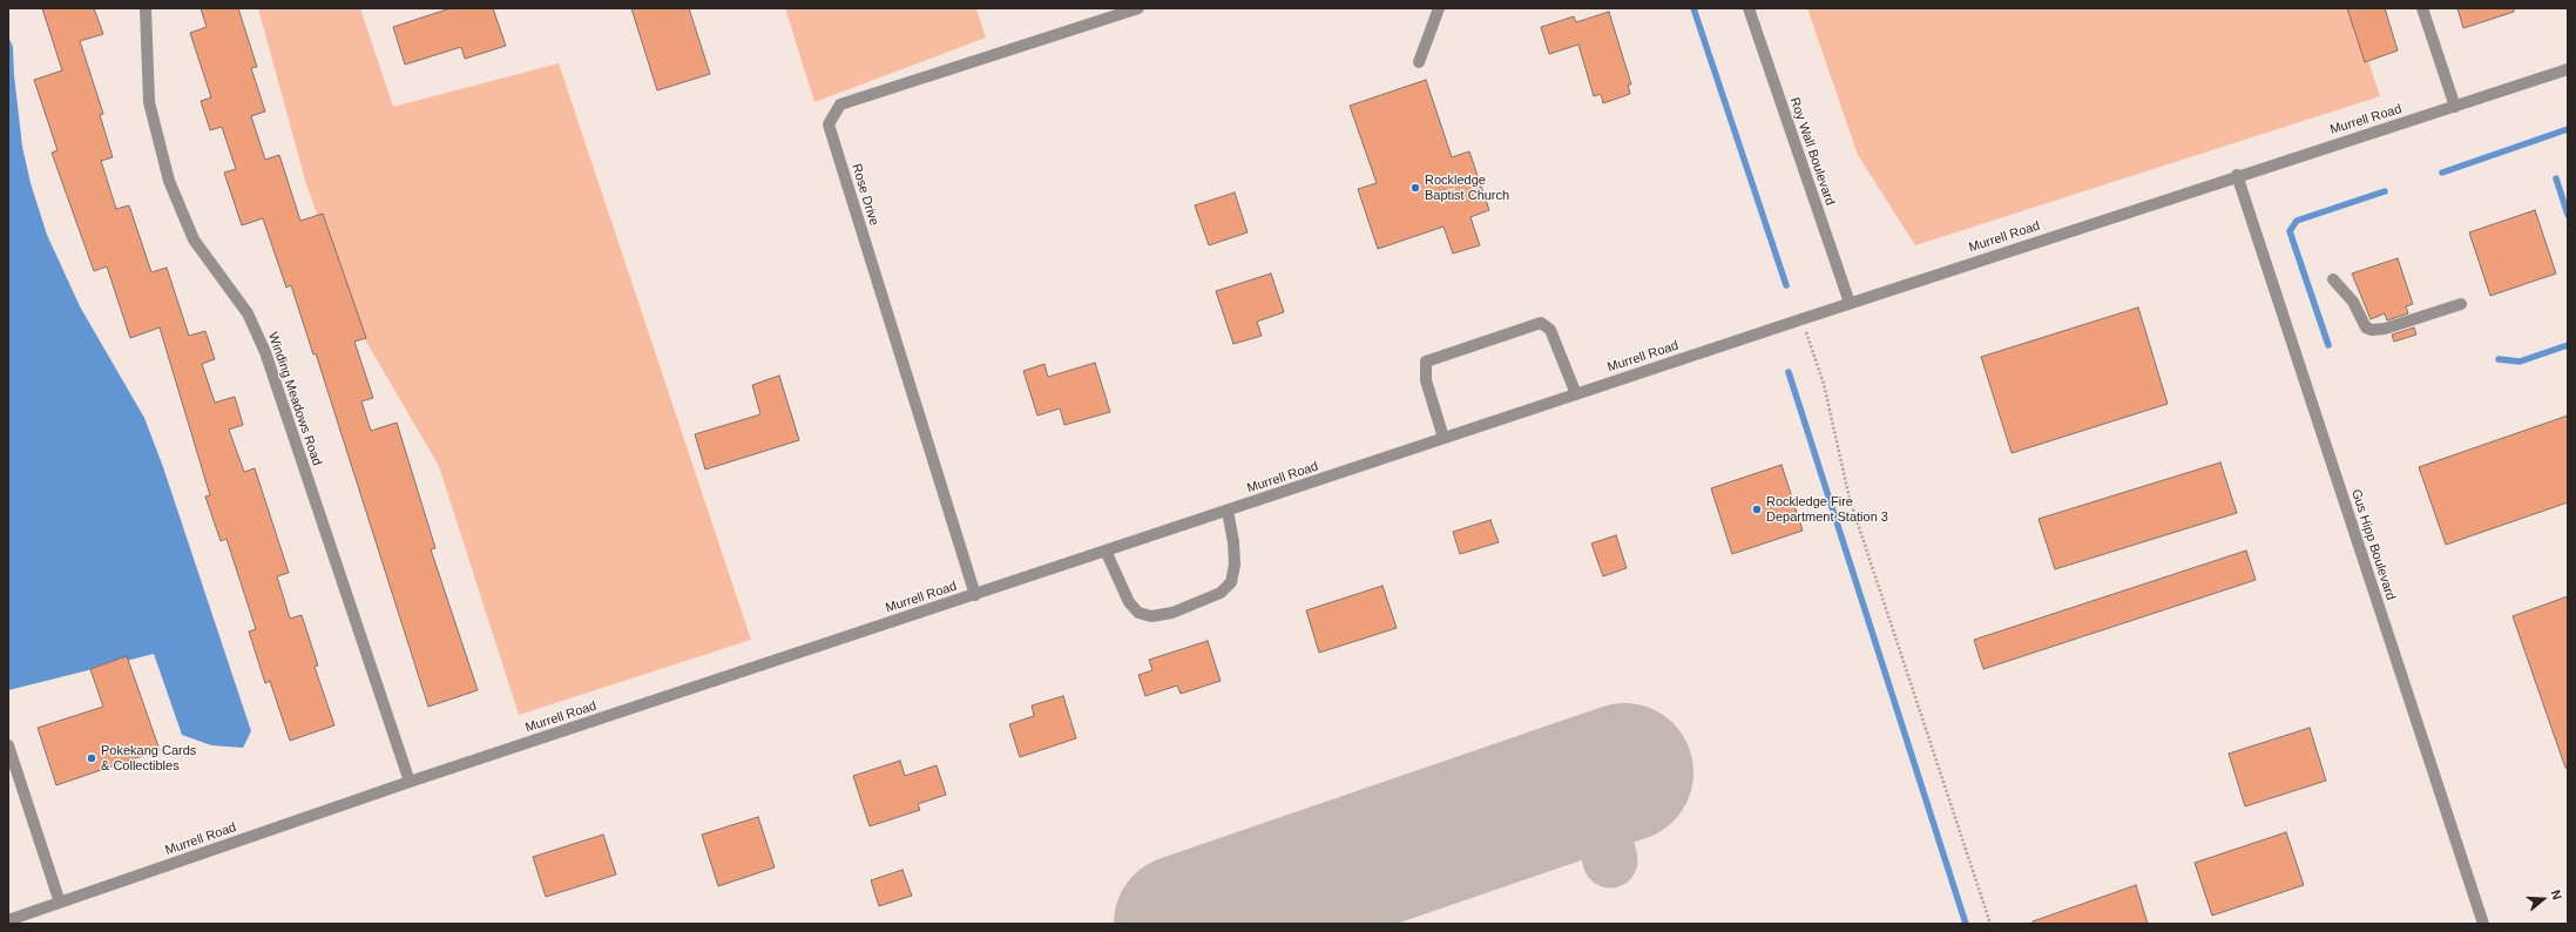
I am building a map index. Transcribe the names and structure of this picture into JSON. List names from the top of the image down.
{
  "streets": {
    "street": [
      "Murrell Road",
      "Roy Wall Boulevard",
      "Rose Drive",
      "Winding Meadows Road",
      "Gus Hipp Boulevard"
    ]
  },
  "crossings": [
    ["Murrell Road", "Roy Wall Boulevard"],
    ["Murrell Road", "Rose Drive"],
    ["Murrell Road", "Winding Meadows Road"],
    ["Murrell Road", "Gus Hipp Boulevard"]
  ],
  "places": ["Rockledge Baptist Church", "Rockledge Fire Department Station 3", "Pokekang Cards & Collectibles"],
  "north": "right"
}
